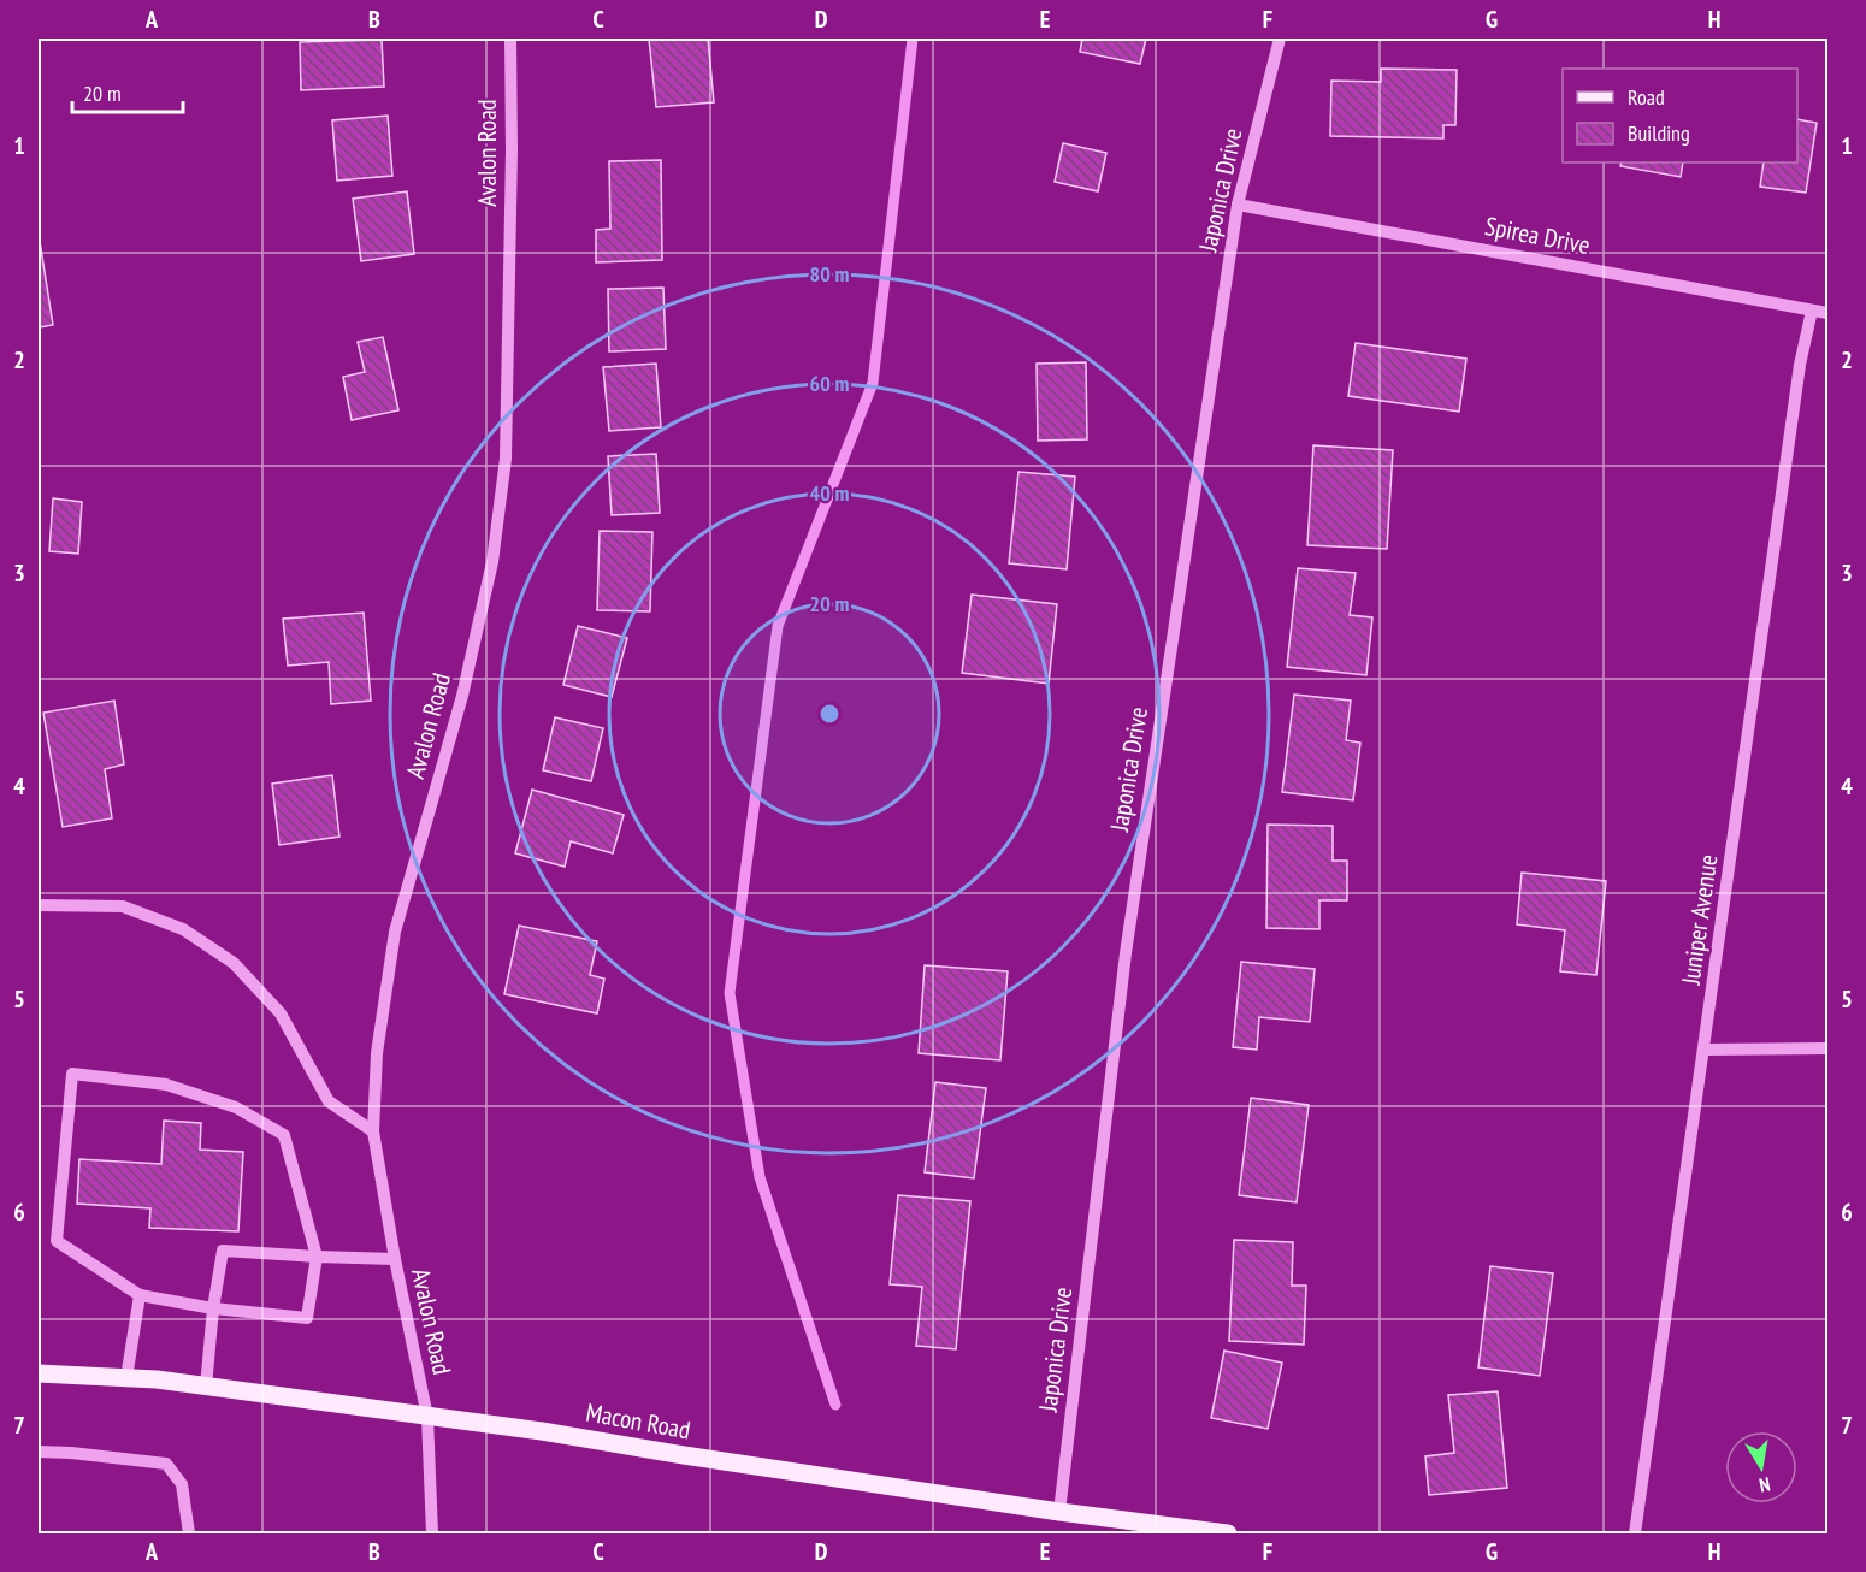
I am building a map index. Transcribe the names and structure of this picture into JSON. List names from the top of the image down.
{
  "streets": {
    "main road": ["Macon Road"],
    "street": [
      "Avalon Road",
      "Japonica Drive",
      "Spirea Drive",
      "Juniper Avenue"
    ]
  },
  "crossings": [
    ["Avalon Road", "Macon Road"],
    ["Japonica Drive", "Spirea Drive"],
    ["Japonica Drive", "Macon Road"],
    ["Spirea Drive", "Juniper Avenue"]
  ],
  "legend": ["Road", "Building"],
  "scale_bar": "20 m",
  "north": "bottom",
  "grid": {
    "columns": [
      "A",
      "B",
      "C",
      "D",
      "E",
      "F",
      "G",
      "H"
    ],
    "rows": [
      "1",
      "2",
      "3",
      "4",
      "5",
      "6",
      "7"
    ]
  },
  "rings": [
    "80 m",
    "60 m",
    "40 m",
    "20 m"
  ]
}
